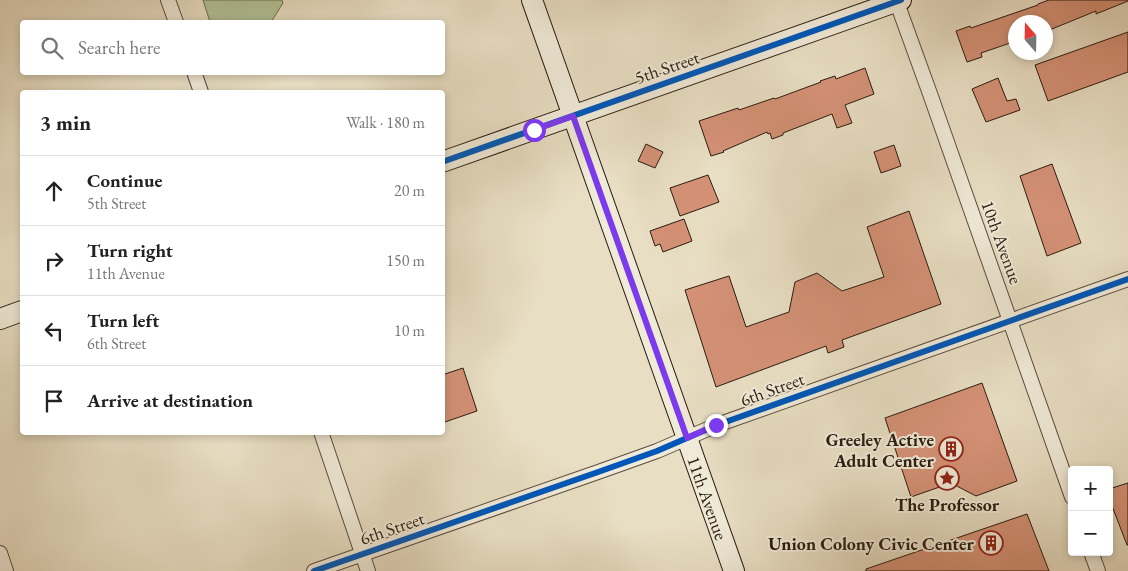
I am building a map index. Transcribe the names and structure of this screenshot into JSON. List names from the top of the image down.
{
  "streets": {
    "main road": ["5th Street", "11th Avenue"],
    "street": ["10th Avenue", "6th Street"]
  },
  "crossings": [
    ["5th Street", "10th Avenue"],
    ["5th Street", "11th Avenue"],
    ["10th Avenue", "6th Street"],
    ["6th Street", "11th Avenue"]
  ],
  "places": {
    "building": ["Greeley Active Adult Center", "Union Colony Civic Center"],
    "place": ["The Professor"]
  },
  "north": "top",
  "page": {
    "search": "Search here",
    "heading": ["3 min", "Walk · 180 m"],
    "list": [
      ["Continue", "5th Street", "20 m"],
      ["Turn right", "11th Avenue", "150 m"],
      ["Turn left", "6th Street", "10 m"],
      "Arrive at destination"
    ],
    "map_buttons": ["+", "−"]
  }
}
